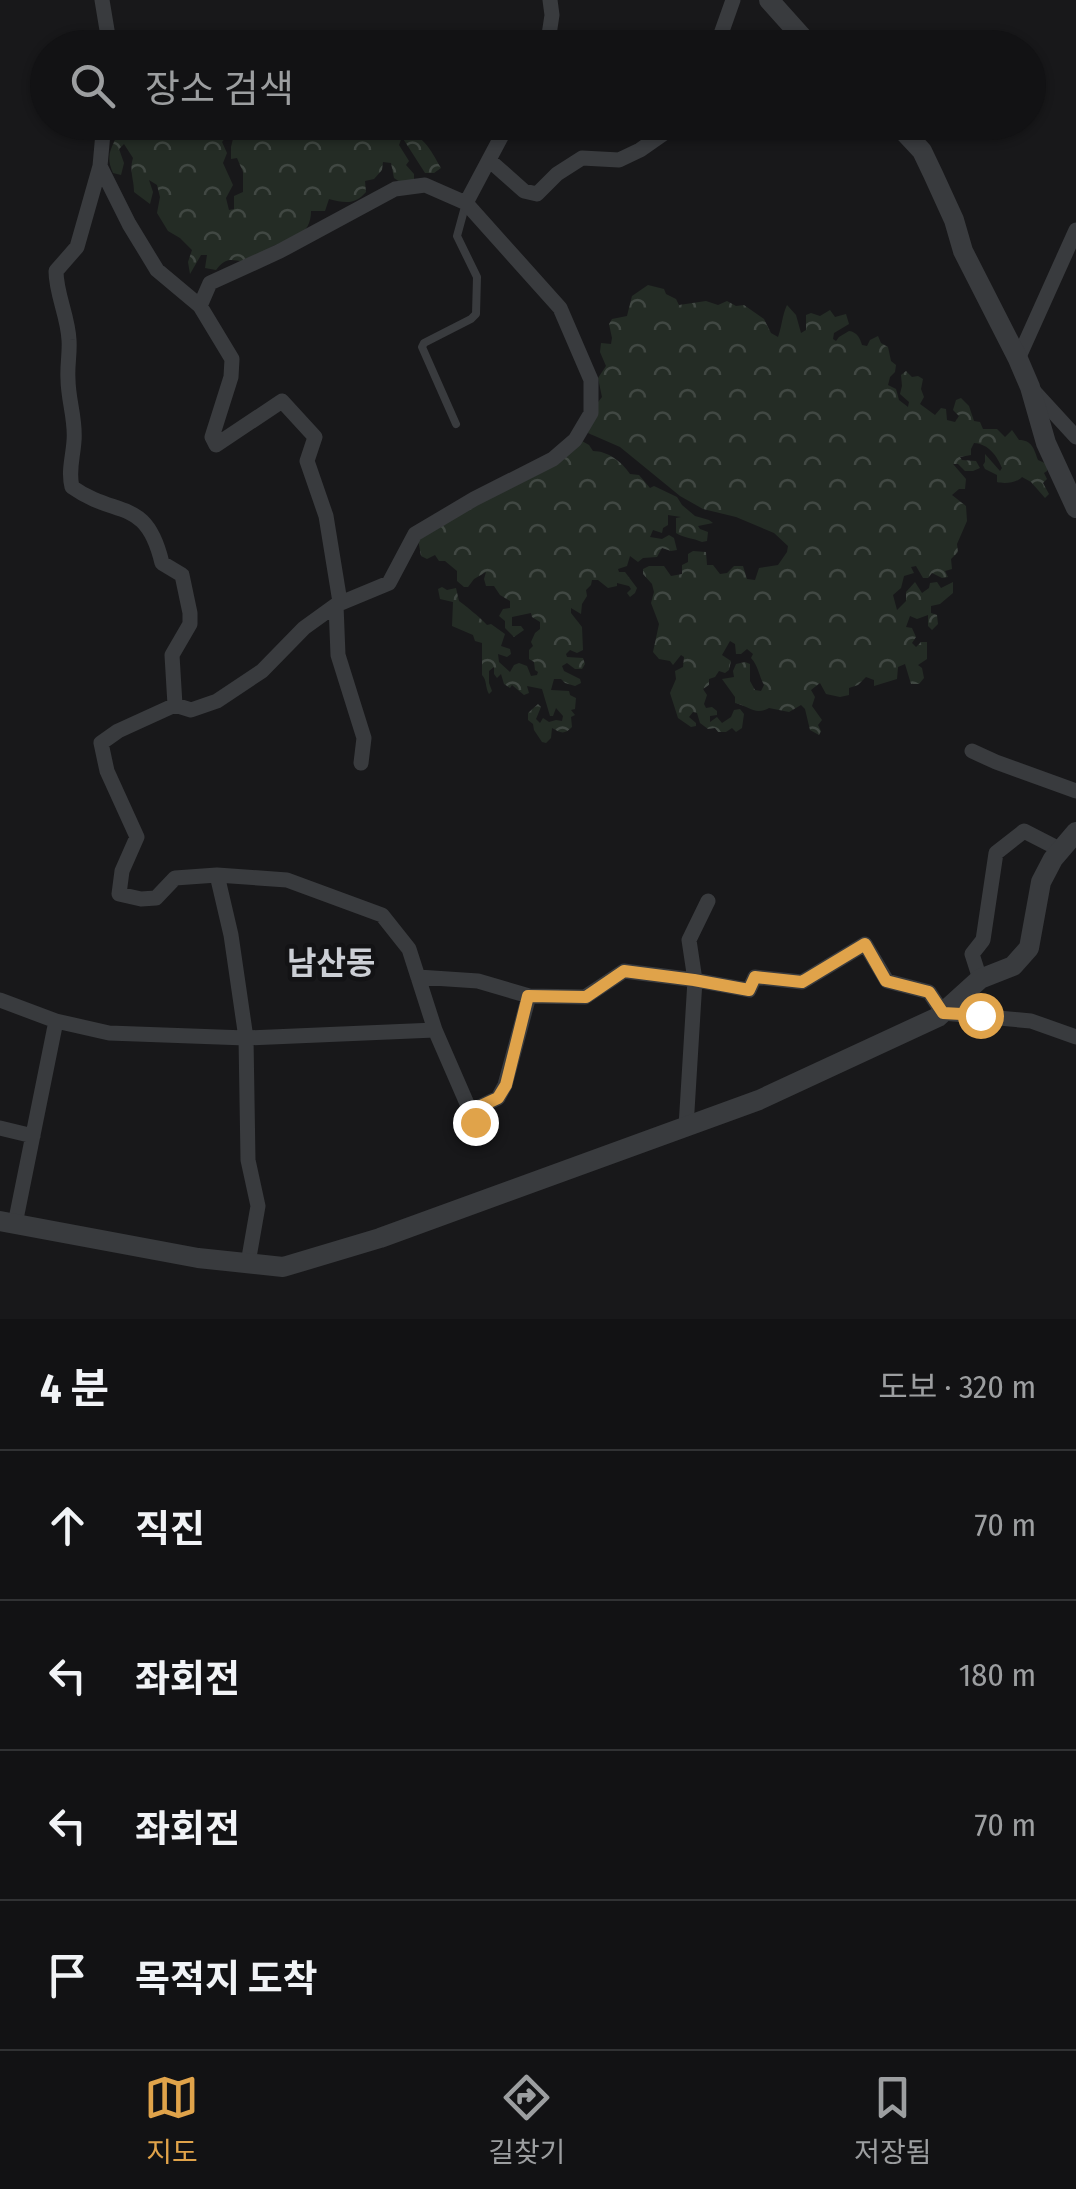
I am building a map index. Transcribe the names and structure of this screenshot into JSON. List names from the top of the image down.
{
  "districts": ["남산동"],
  "page": {
    "search": "장소 검색",
    "heading": ["4 분", "도보 · 320 m"],
    "list": [
      ["직진", "70 m"],
      ["좌회전", "180 m"],
      ["좌회전", "70 m"],
      "목적지 도착"
    ],
    "nav": ["지도", "길찾기", "저장됨"]
  }
}
